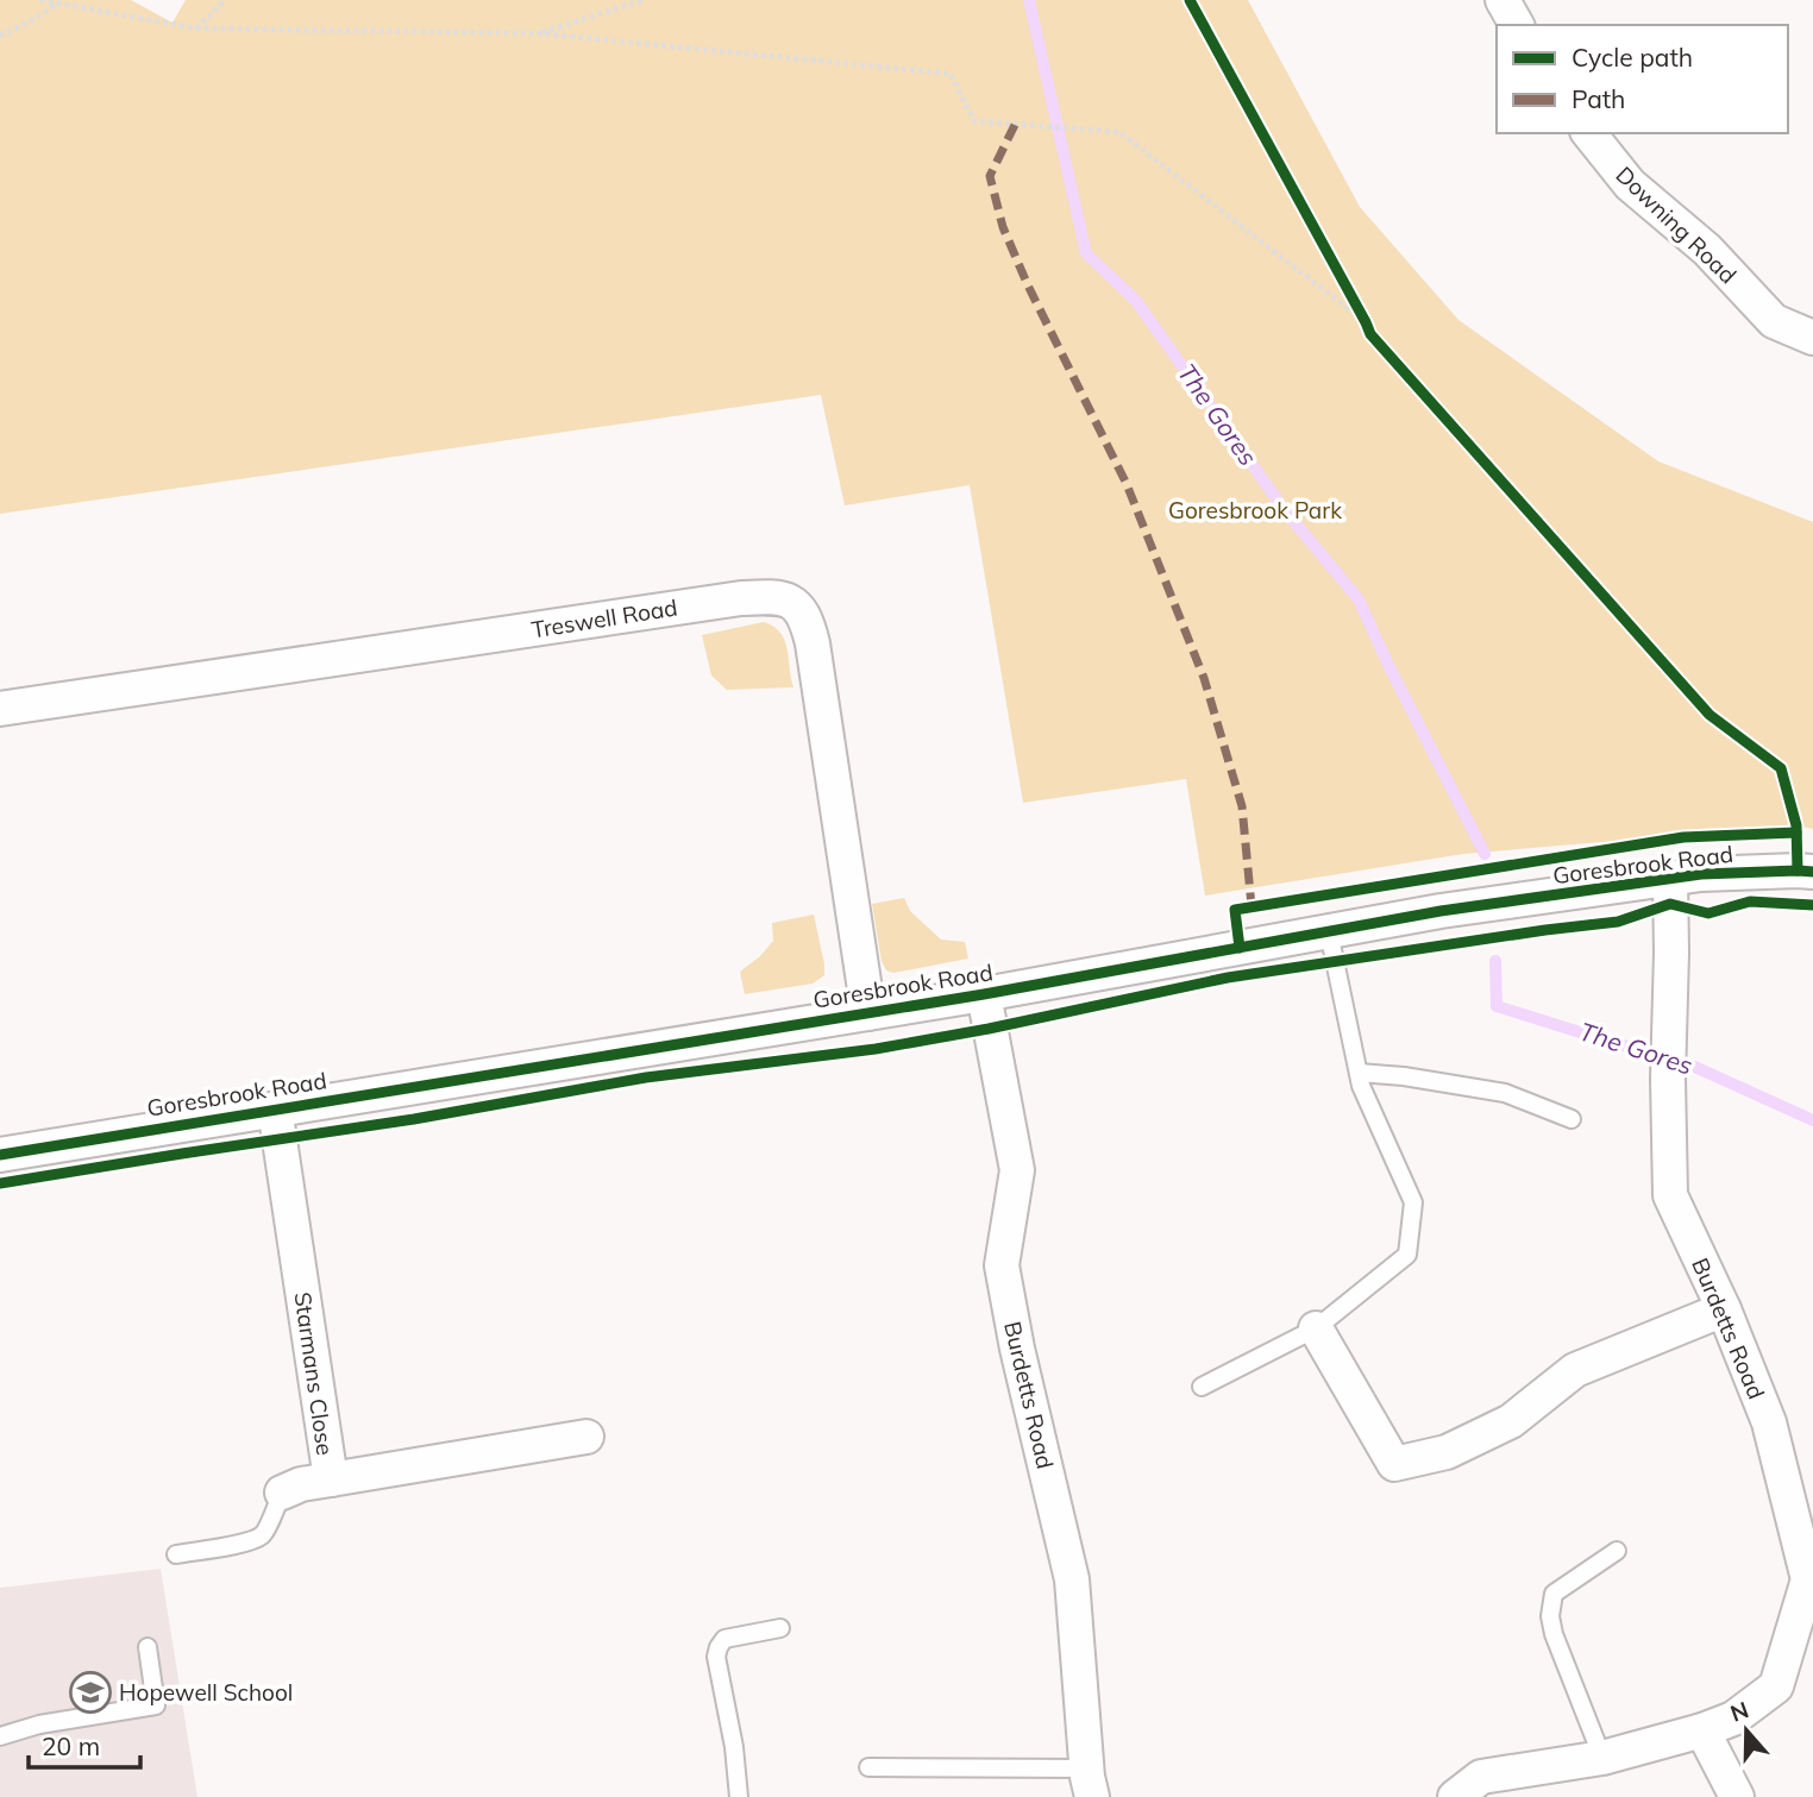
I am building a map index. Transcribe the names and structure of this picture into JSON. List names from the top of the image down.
{
  "streets": {
    "street": [
      "Downing Road",
      "Treswell Road",
      "Goresbrook Road",
      "Burdetts Road",
      "Starmans Close"
    ]
  },
  "crossings": [
    ["Treswell Road", "Goresbrook Road"],
    ["Goresbrook Road", "Burdetts Road"],
    ["Goresbrook Road", "Starmans Close"]
  ],
  "water": ["The Gores"],
  "parks": ["Goresbrook Park"],
  "places": {
    "school or university": ["Hopewell School"]
  },
  "legend": ["Cycle path", "Path"],
  "scale_bar": "20 m",
  "north": "top"
}
